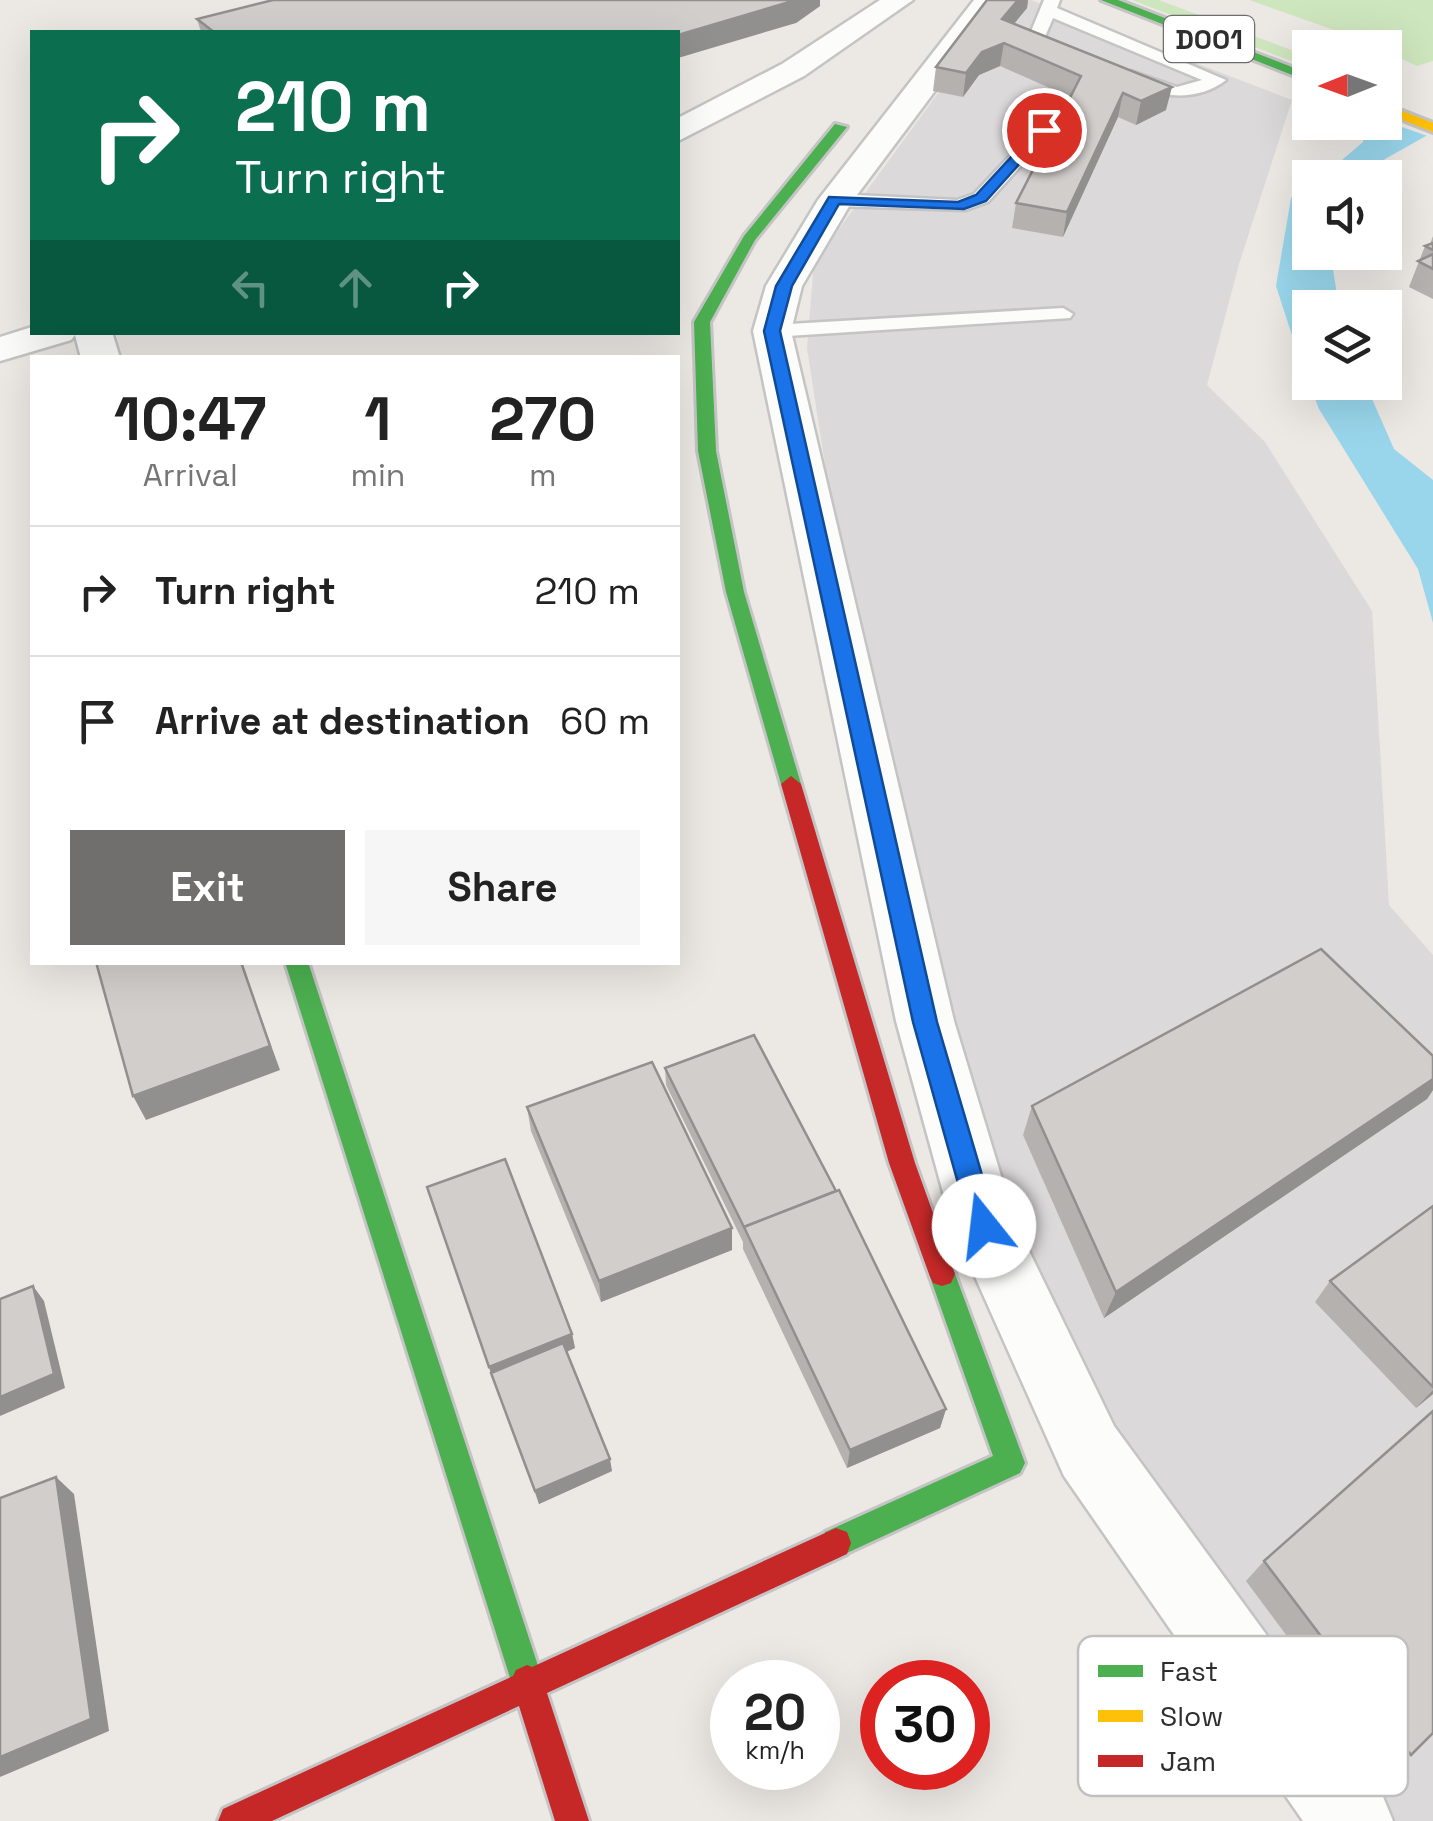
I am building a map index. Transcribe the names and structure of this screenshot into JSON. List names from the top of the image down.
{
  "streets": {
    "main road": ["D001"]
  },
  "legend": ["Fast", "Slow", "Jam"],
  "north": "left",
  "page": {
    "turn": ["210 m", "Turn right"],
    "eta": [
      "10:47",
      "Arrival",
      "1",
      "min",
      "270",
      "m"
    ],
    "list": [
      {
        "name": "Turn right",
        "value": "210 m"
      },
      {
        "name": "Arrive at destination",
        "value": "60 m"
      }
    ],
    "buttons": ["Exit", "Share"],
    "speed": "20 km/h",
    "limit": "30"
  }
}
